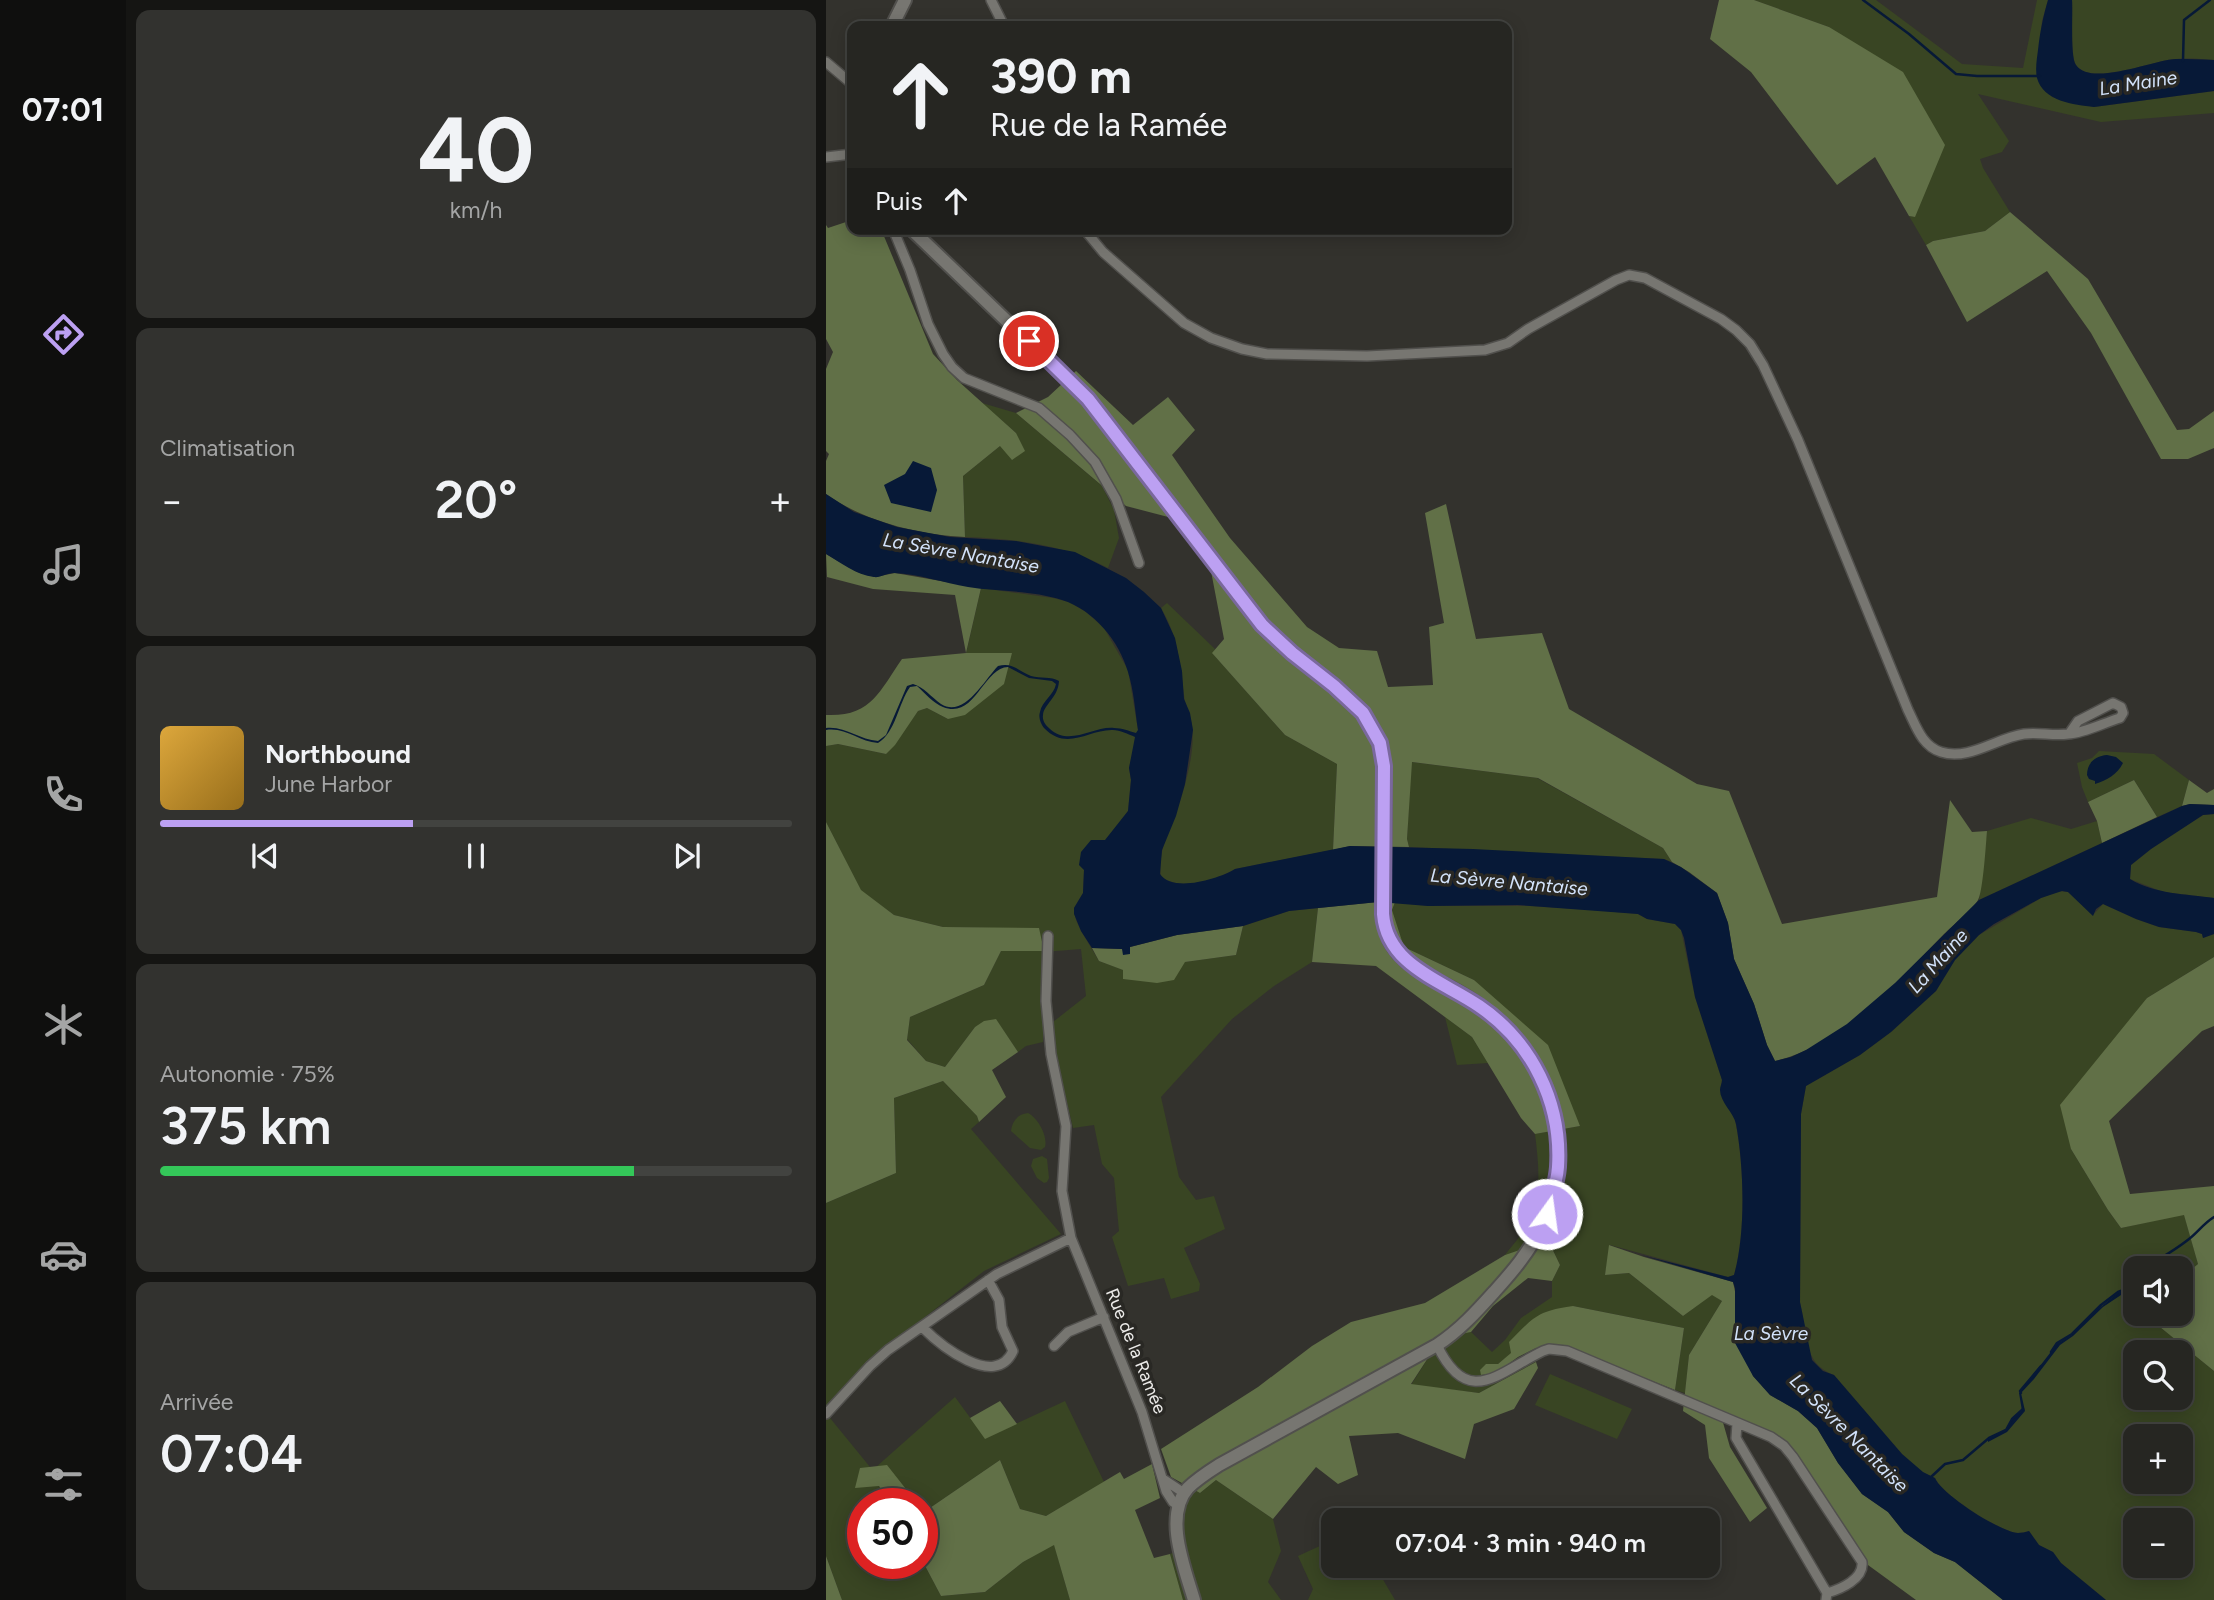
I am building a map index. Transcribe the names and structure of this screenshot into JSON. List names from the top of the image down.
{
  "streets": {
    "street": ["Rue de la Ramée"]
  },
  "water": ["La Maine", "La Sèvre Nantaise", "La Sèvre"],
  "page": {
    "tabs": "07:01",
    "tile": [
      ["40", "km/h"],
      "Climatisation",
      ["Autonomie · 75%", "375 km"],
      ["Arrivée", "07:04"]
    ],
    "turn": ["390 m", "Rue de la Ramée"],
    "then": "Puis",
    "heat": ["−", "20°", "+"],
    "song": ["Northbound", "June Harbor"],
    "map_buttons": ["+", "−"],
    "limit": "50",
    "trip": "07:04 · 3 min · 940 m"
  }
}
